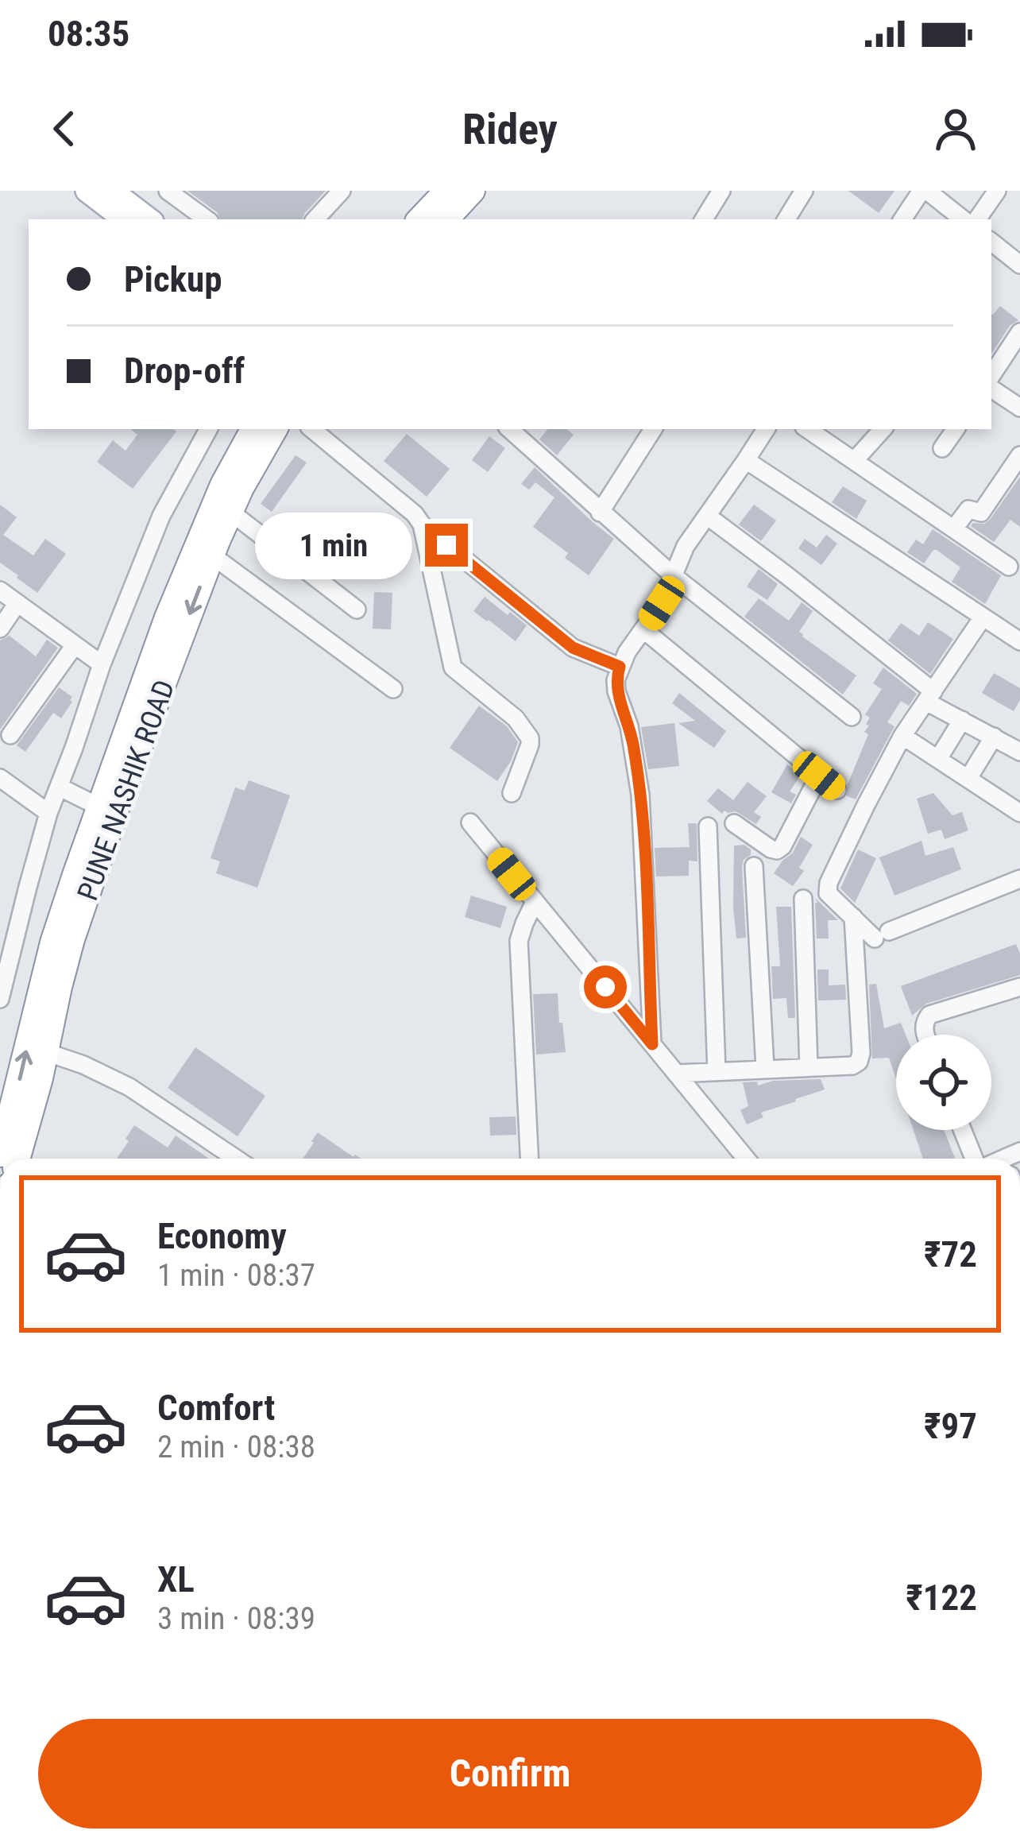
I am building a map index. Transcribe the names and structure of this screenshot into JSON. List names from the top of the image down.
{
  "streets": {
    "highway": ["PUNE NASHIK ROAD"]
  },
  "page": {
    "status": "08:35",
    "header": "Ridey",
    "banner": ["Pickup", "Drop-off"],
    "bubble": "1 min",
    "list": [
      {
        "name": "Economy",
        "note": "1 min · 08:37",
        "value": "₹72"
      },
      {
        "name": "Comfort",
        "note": "2 min · 08:38",
        "value": "₹97"
      },
      {
        "name": "XL",
        "note": "3 min · 08:39",
        "value": "₹122"
      }
    ],
    "buttons": "Confirm"
  }
}
